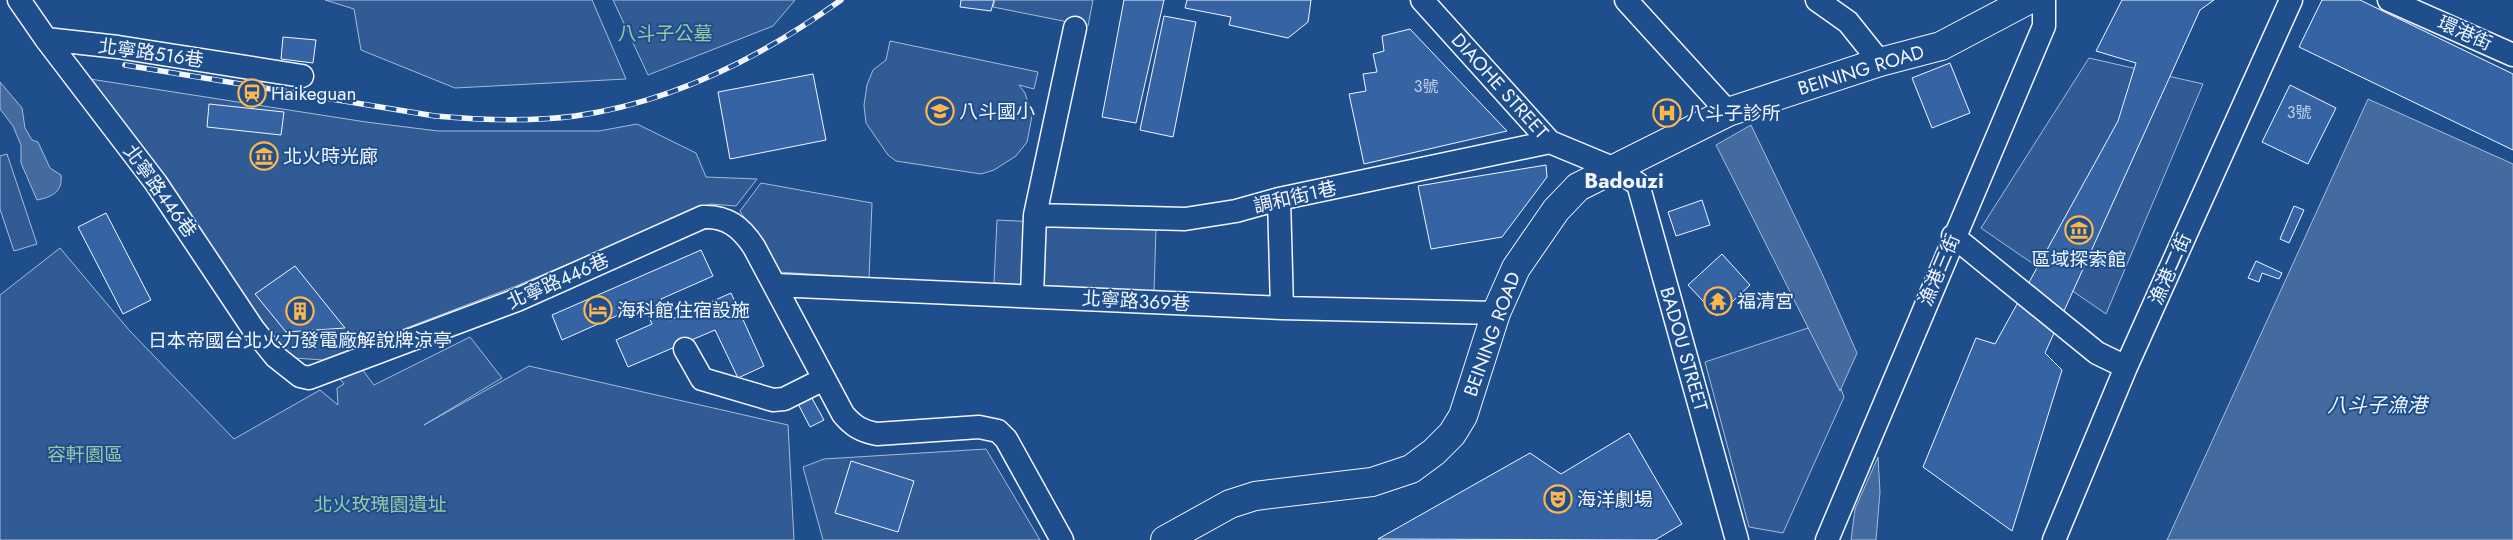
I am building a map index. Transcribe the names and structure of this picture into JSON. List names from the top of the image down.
{
  "streets": {
    "main road": ["BEINING ROAD"],
    "street": [
      "環港街",
      "北寧路516巷",
      "DIAOHE STREET",
      "北寧路446巷",
      "調和街1巷",
      "漁港二街",
      "漁港三街",
      "北寧路369巷",
      "BADOU STREET"
    ]
  },
  "crossings": [
    ["北寧路516巷", "北寧路446巷"],
    ["BEINING ROAD", "DIAOHE STREET"],
    ["BEINING ROAD", "北寧路369巷"],
    ["BEINING ROAD", "BADOU STREET"],
    ["DIAOHE STREET", "調和街1巷"],
    ["DIAOHE STREET", "BADOU STREET"],
    ["北寧路446巷", "北寧路369巷"]
  ],
  "districts": ["Badouzi"],
  "water": ["八斗子漁港"],
  "parks": ["八斗子公墓", "容軒園區", "北火玫瑰園遺址"],
  "places": {
    "station": ["Haikeguan"],
    "school or university": ["八斗國小"],
    "hospital": ["八斗子診所"],
    "museum": ["北火時光廊", "區域探索館"],
    "temple": ["福清宮"],
    "hotel": ["海科館住宿設施"],
    "building": ["日本帝國台北火力發電廠解說牌涼亭"],
    "theatre": ["海洋劇場"]
  },
  "house_numbers": ["3號", "3號"]
}
